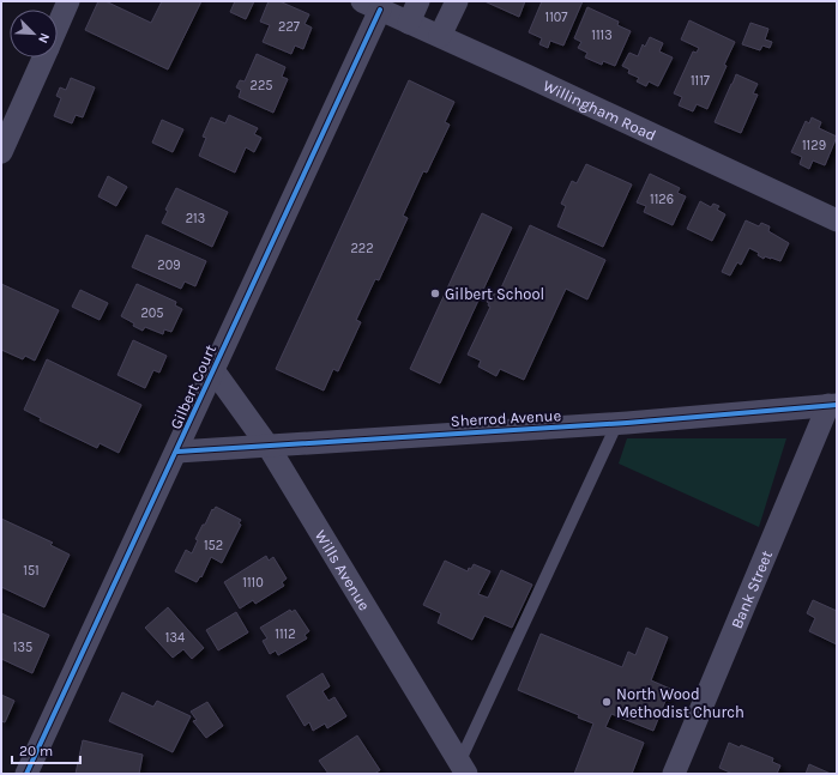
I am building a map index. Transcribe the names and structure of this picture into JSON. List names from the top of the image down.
{
  "streets": {
    "street": [
      "Willingham Road",
      "Gilbert Court",
      "Sherrod Avenue",
      "Wills Avenue",
      "Bank Street"
    ]
  },
  "crossings": [
    ["Willingham Road", "Gilbert Court"],
    ["Gilbert Court", "Sherrod Avenue"],
    ["Gilbert Court", "Wills Avenue"],
    ["Sherrod Avenue", "Wills Avenue"],
    ["Sherrod Avenue", "Bank Street"]
  ],
  "places": ["Gilbert School", "North Wood Methodist Church"],
  "house_numbers": [
    "1107",
    "227",
    "1113",
    "1117",
    "225",
    "1129",
    "1126",
    "213",
    "222",
    "209",
    "205",
    "152",
    "151",
    "1110",
    "1112",
    "134",
    "135"
  ],
  "scale_bar": "20 m",
  "north": "bottom right"
}
